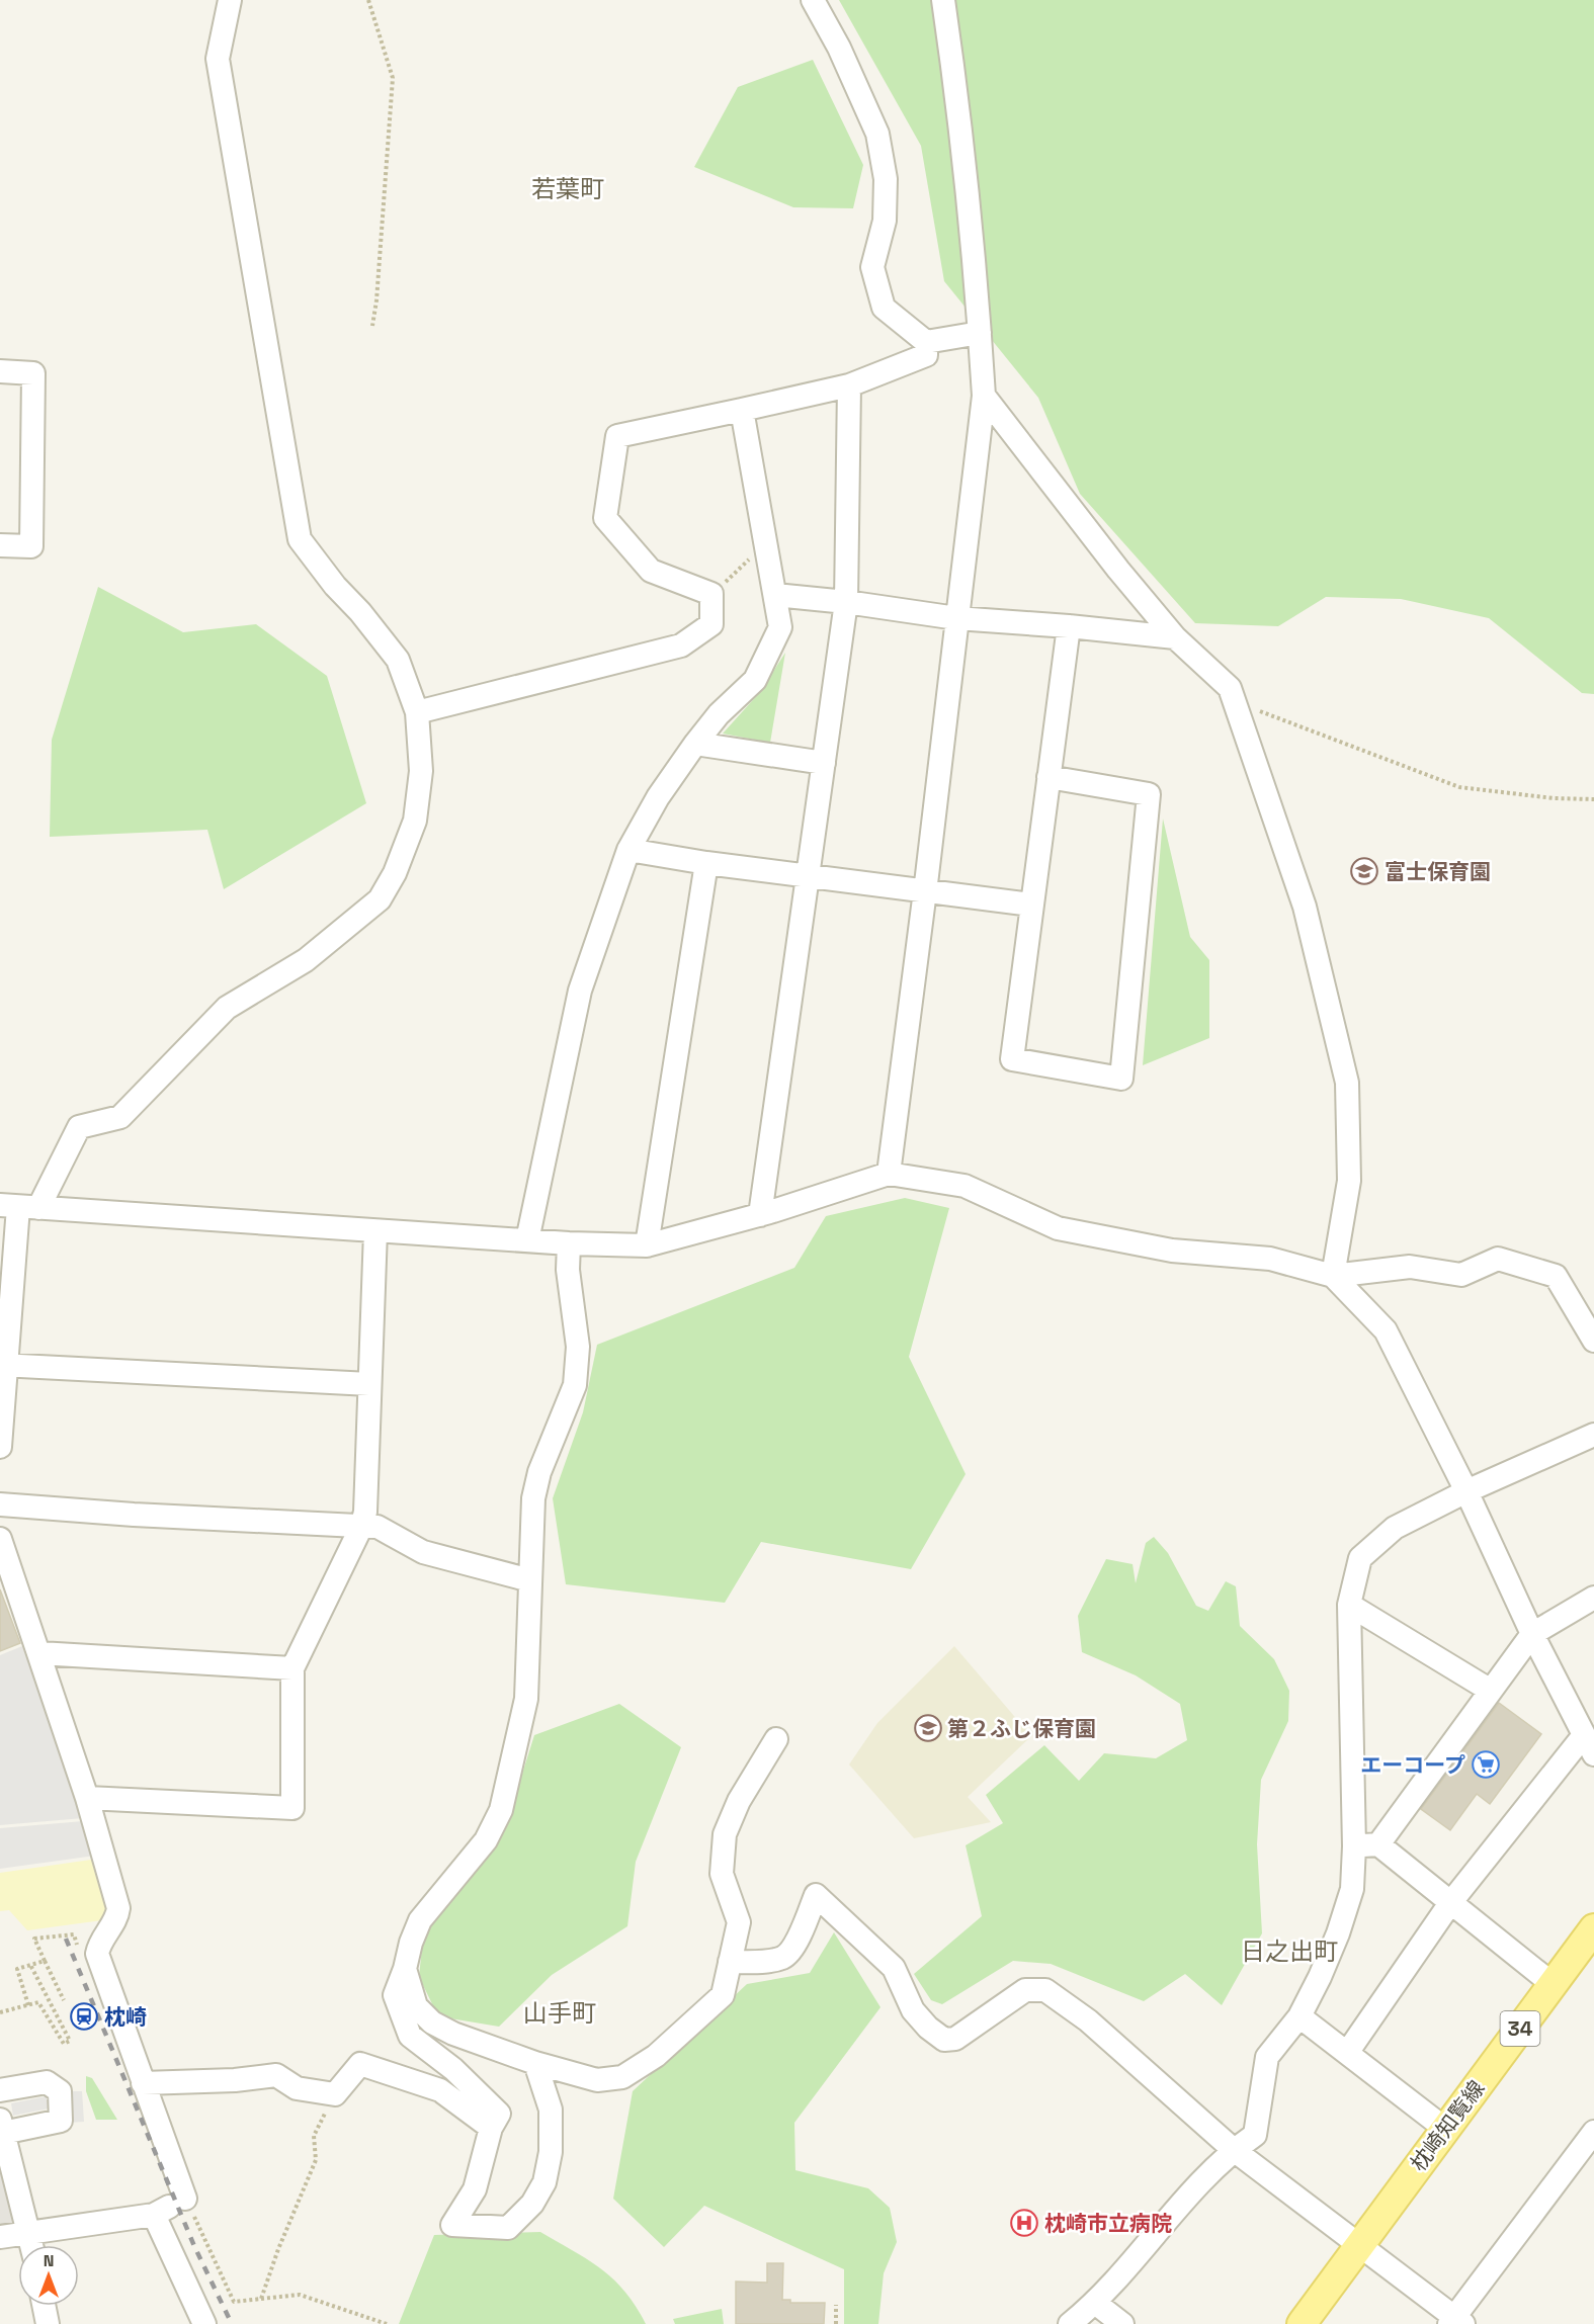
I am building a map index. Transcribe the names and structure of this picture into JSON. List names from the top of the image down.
{
  "streets": {
    "main road": ["34", "枕崎知覧線"]
  },
  "districts": ["若葉町", "日之出町", "山手町"],
  "places": {
    "school or university": ["富士保育園", "第２ふじ保育園"],
    "supermarket": ["エーコープ"],
    "station": ["枕崎"],
    "hospital": ["枕崎市立病院"]
  },
  "north": "top"
}
